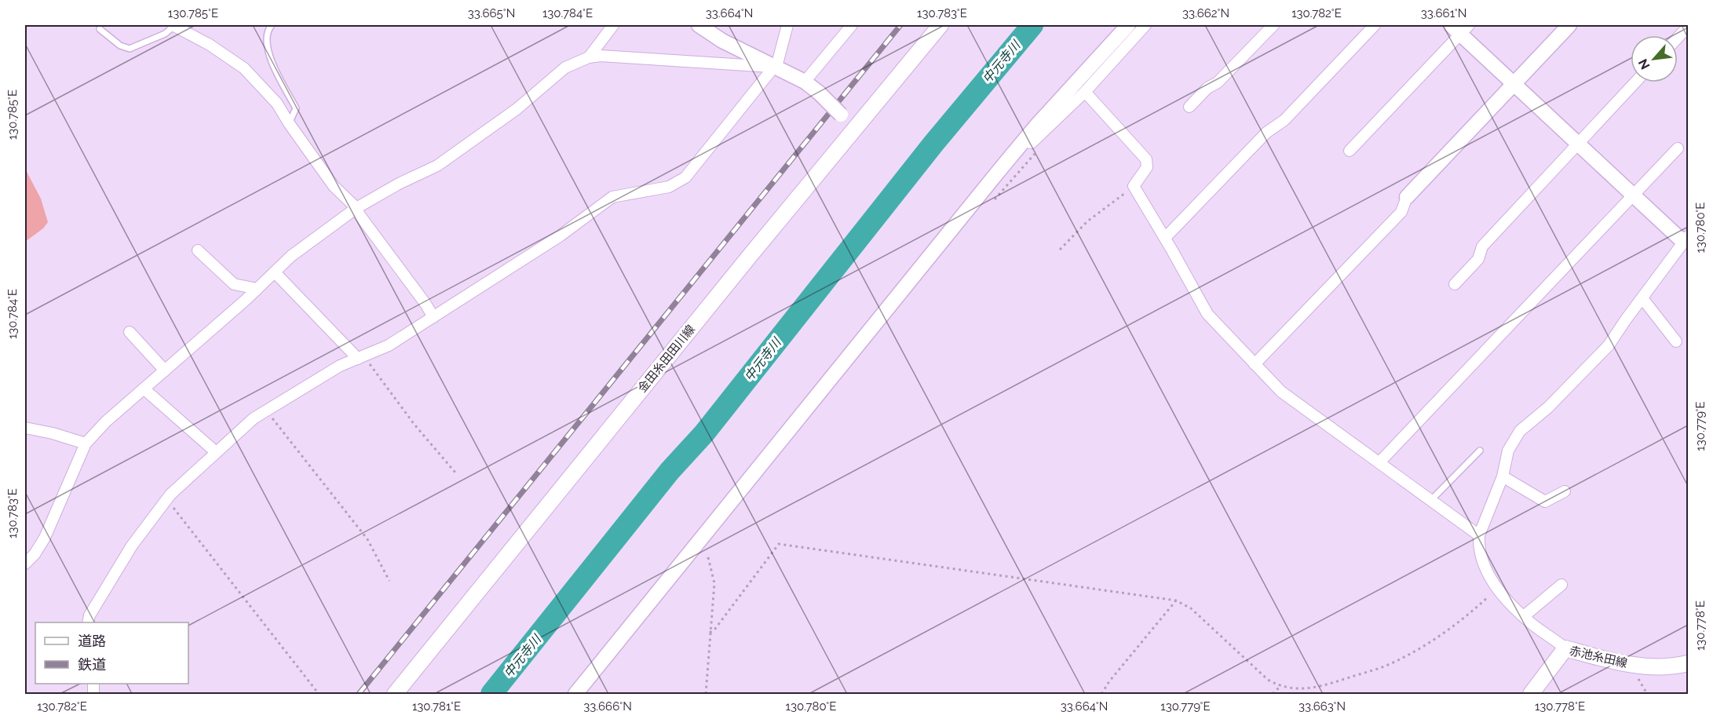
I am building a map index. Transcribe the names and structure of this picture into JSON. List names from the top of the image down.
{
  "streets": {
    "main road": ["金田糸田田川線", "赤池糸田線"]
  },
  "water": ["中元寺川"],
  "legend": ["道路", "鉄道"],
  "north": "bottom left",
  "coordinates": [
    "130.785°E",
    "33.665°N",
    "130.784°E",
    "33.664°N",
    "130.783°E",
    "33.662°N",
    "130.782°E",
    "33.661°N",
    "130.780°E",
    "130.779°E",
    "130.778°E",
    "130.781°E",
    "33.666°N",
    "33.663°N"
  ]
}
